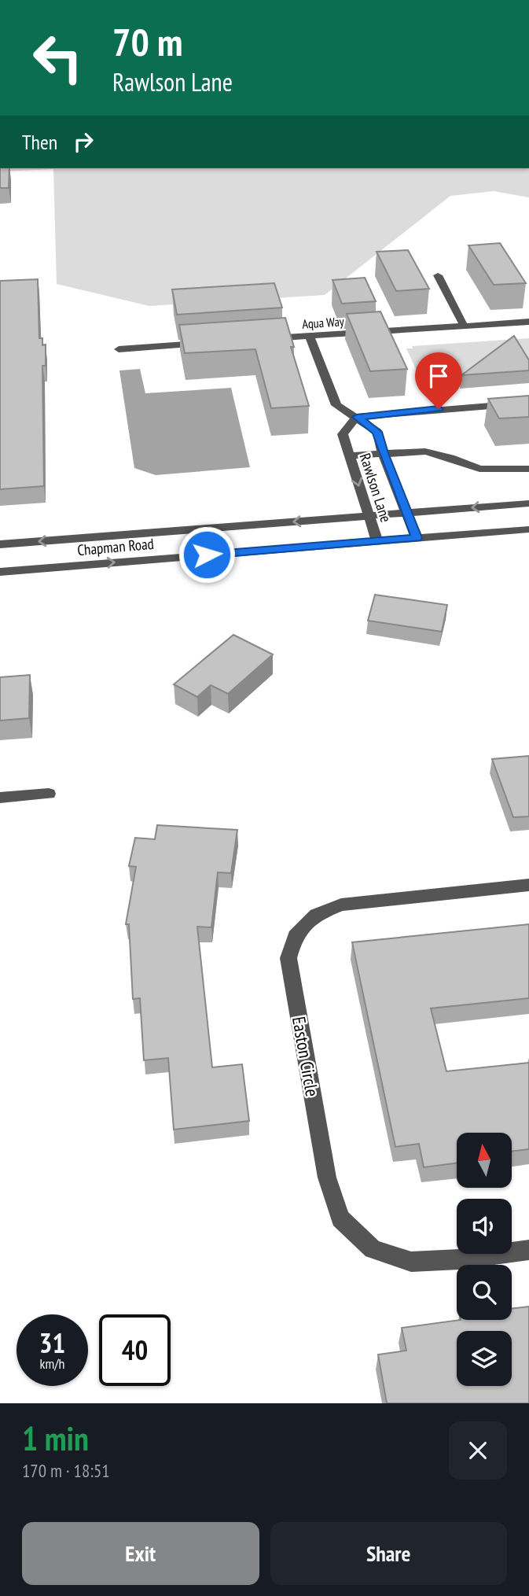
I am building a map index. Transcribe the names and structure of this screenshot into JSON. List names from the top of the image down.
{
  "streets": {
    "street": [
      "Aqua Way",
      "Rawlson Lane",
      "Chapman Road",
      "Easton Circle"
    ]
  },
  "crossings": [
    ["Aqua Way", "Rawlson Lane"],
    ["Rawlson Lane", "Chapman Road"]
  ],
  "north": "top",
  "page": {
    "turn": ["70 m", "Rawlson Lane"],
    "then": "Then",
    "speed": "31 km/h",
    "limit": "40",
    "heading": ["1 min", "170 m · 18:51"],
    "buttons": ["Exit", "Share"]
  }
}
